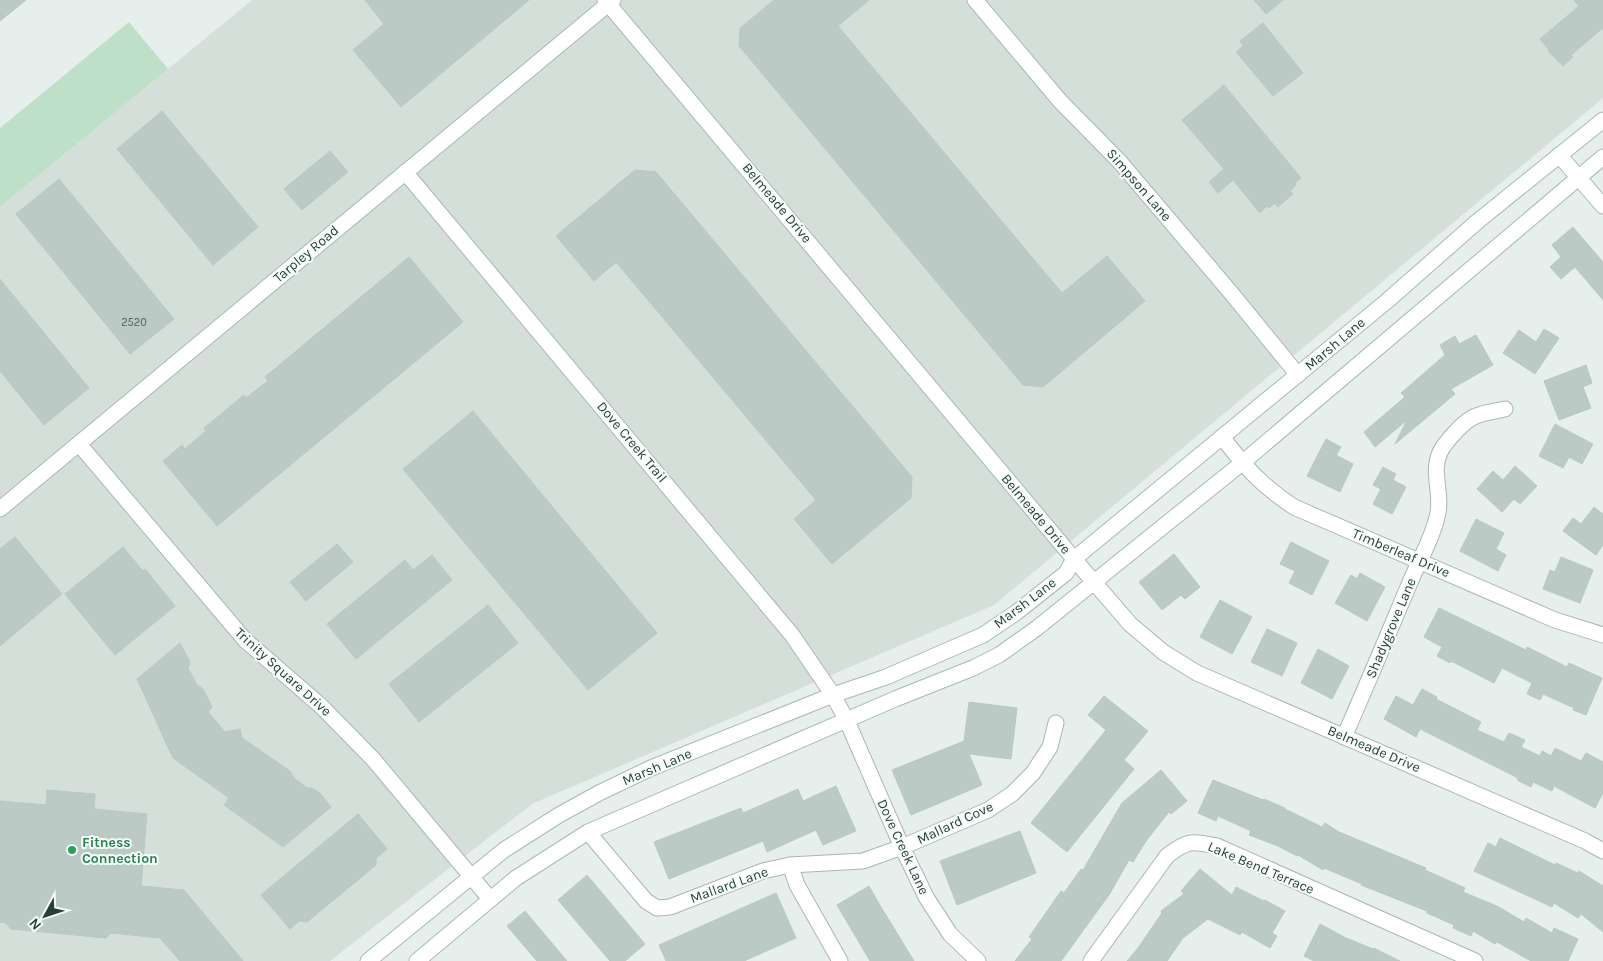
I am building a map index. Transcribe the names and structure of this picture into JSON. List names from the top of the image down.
{
  "streets": {
    "street": [
      "Simpson Lane",
      "Belmeade Drive",
      "Tarpley Road",
      "Marsh Lane",
      "Dove Creek Trail",
      "Timberleaf Drive",
      "Shadygrove Lane",
      "Trinity Square Drive",
      "Mallard Cove",
      "Dove Creek Lane",
      "Lake Bend Terrace",
      "Mallard Lane"
    ]
  },
  "crossings": [
    ["Simpson Lane", "Marsh Lane"],
    ["Belmeade Drive", "Tarpley Road"],
    ["Belmeade Drive", "Marsh Lane"],
    ["Belmeade Drive", "Shadygrove Lane"],
    ["Tarpley Road", "Dove Creek Trail"],
    ["Tarpley Road", "Trinity Square Drive"],
    ["Marsh Lane", "Dove Creek Trail"],
    ["Marsh Lane", "Timberleaf Drive"],
    ["Marsh Lane", "Trinity Square Drive"],
    ["Marsh Lane", "Dove Creek Lane"],
    ["Marsh Lane", "Mallard Lane"],
    ["Dove Creek Trail", "Dove Creek Lane"],
    ["Timberleaf Drive", "Shadygrove Lane"],
    ["Mallard Cove", "Dove Creek Lane"],
    ["Mallard Cove", "Mallard Lane"],
    ["Dove Creek Lane", "Mallard Lane"]
  ],
  "places": ["Fitness Connection"],
  "house_numbers": ["2520"],
  "north": "bottom left"
}
